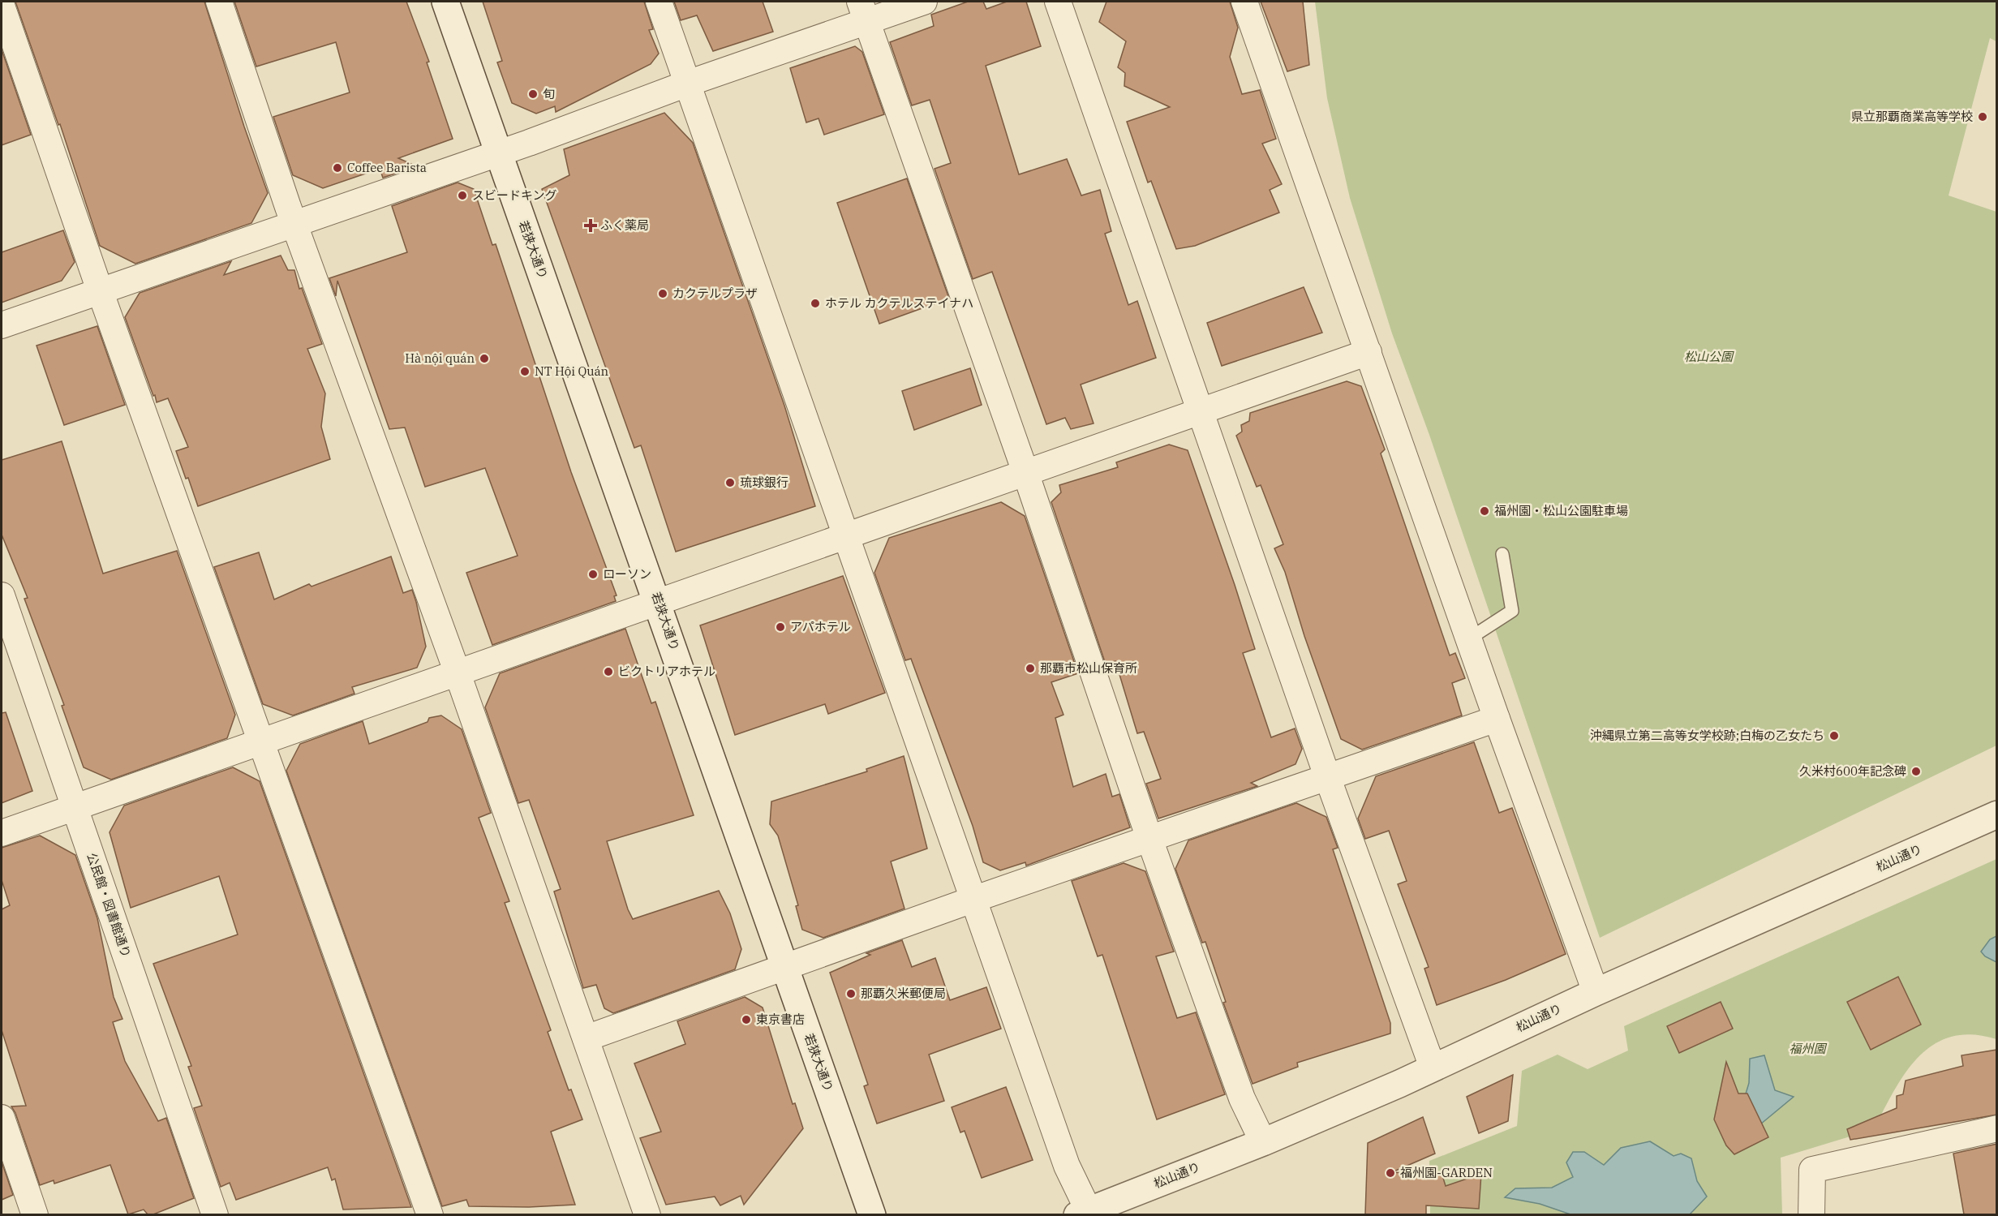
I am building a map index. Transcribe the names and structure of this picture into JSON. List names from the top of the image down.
{
  "streets": {
    "main road": ["若狭大通り", "松山通り"],
    "street": ["公民館・図書館通り"]
  },
  "parks": ["松山公園", "福州園"],
  "places": {
    "other": [
      "旬",
      "県立那覇商業高等学校",
      "Coffee Barista",
      "スビードキング",
      "カクテルプラザ",
      "ホテル カクテルステイナハ",
      "Hà nội quán",
      "NT Hội Quán",
      "琉球銀行",
      "福州園・松山公園駐車場",
      "ローソン",
      "アパホテル",
      "那覇市松山保育所",
      "ビクトリアホテル",
      "沖縄県立第二高等女学校跡;白梅の乙女たち",
      "久米村600年記念碑",
      "那覇久米郵便局",
      "東京書店",
      "福州園-GARDEN"
    ],
    "health": ["ふく薬局"]
  }
}
